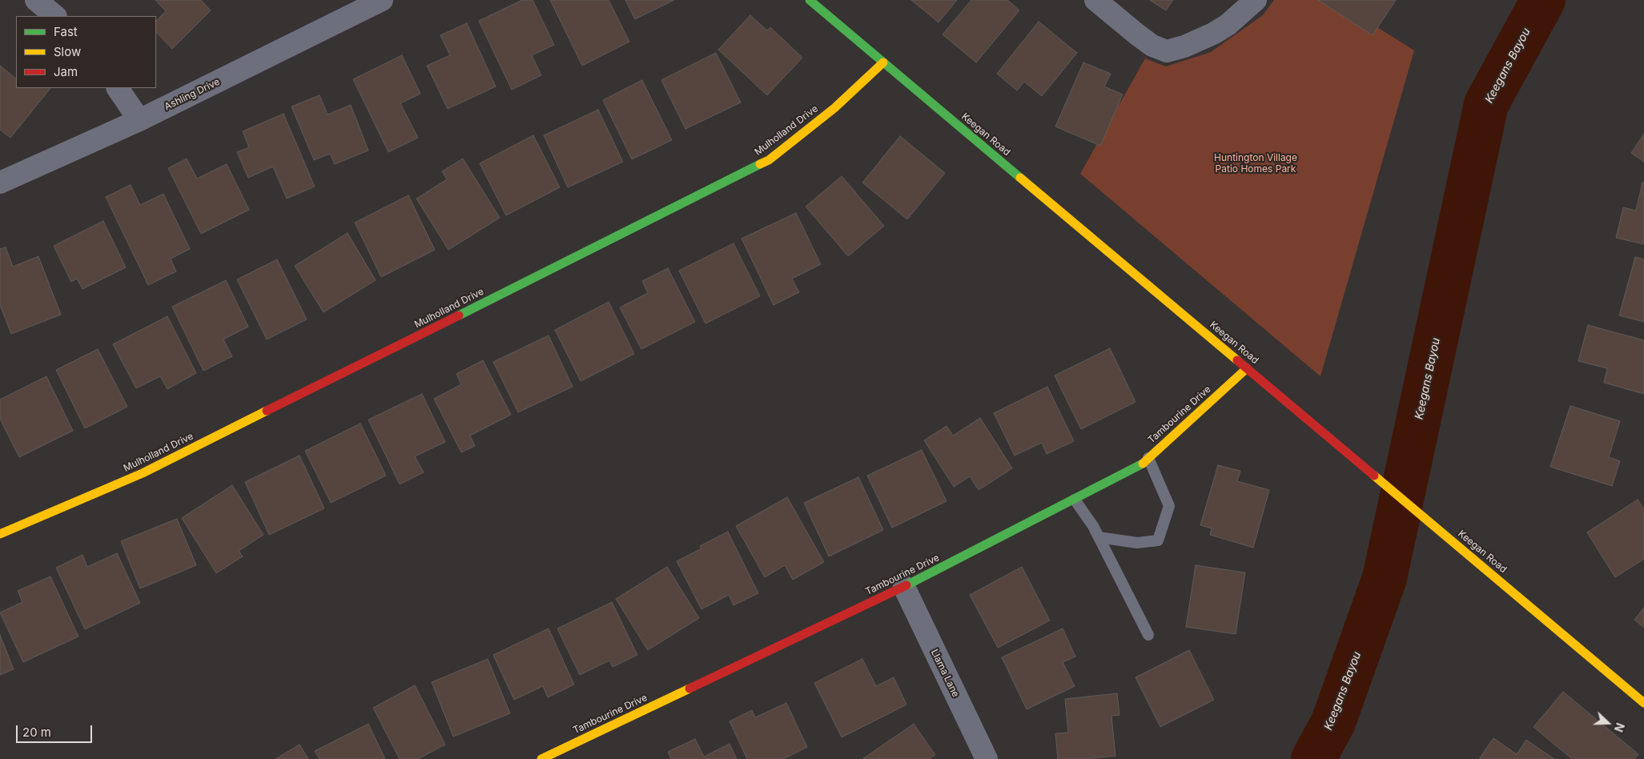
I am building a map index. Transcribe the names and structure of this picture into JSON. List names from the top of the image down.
{
  "streets": {
    "street": [
      "Ashling Drive",
      "Mulholland Drive",
      "Keegan Road",
      "Tambourine Drive",
      "Llama Lane"
    ]
  },
  "crossings": [
    ["Mulholland Drive", "Keegan Road"],
    ["Keegan Road", "Tambourine Drive"],
    ["Tambourine Drive", "Llama Lane"]
  ],
  "water": ["Keegans Bayou"],
  "parks": ["Huntington Village Patio Homes Park"],
  "legend": ["Fast", "Slow", "Jam"],
  "scale_bar": "20 m",
  "north": "right"
}
